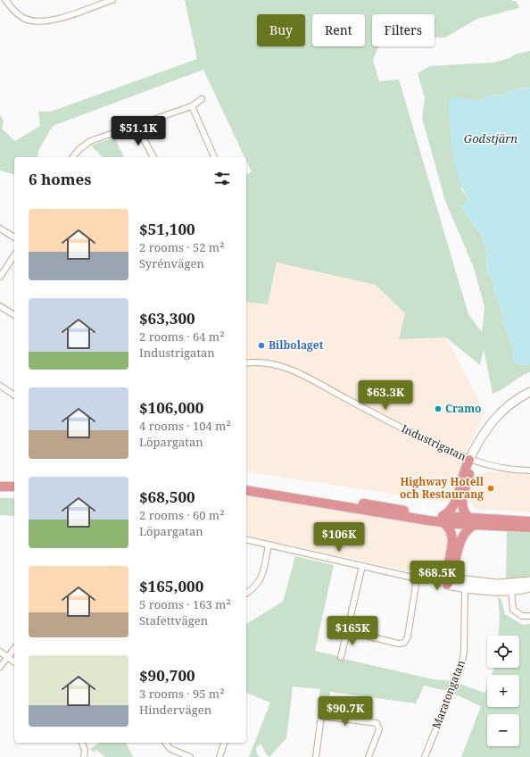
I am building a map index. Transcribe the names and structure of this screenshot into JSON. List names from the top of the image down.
{
  "streets": {
    "street": ["Industrigatan", "Maratongatan"]
  },
  "water": ["Godstjärn"],
  "places": ["Bilbolaget", "Cramo", "Highway Hotell och Restaurang"],
  "page": {
    "chip": ["Buy", "Rent", "Filters"],
    "price": [
      "$51.1K",
      "$63.3K",
      "$106K",
      "$68.5K",
      "$165K",
      "$90.7K"
    ],
    "heading": "6 homes",
    "list": [
      {
        "name": "$51,100",
        "note": "2 rooms · 52 m² · Syrénvägen"
      },
      {
        "name": "$63,300",
        "note": "2 rooms · 64 m² · Industrigatan"
      },
      {
        "name": "$106,000",
        "note": "4 rooms · 104 m² · Löpargatan"
      },
      {
        "name": "$68,500",
        "note": "2 rooms · 60 m² · Löpargatan"
      },
      {
        "name": "$165,000",
        "note": "5 rooms · 163 m² · Stafettvägen"
      },
      {
        "name": "$90,700",
        "note": "3 rooms · 95 m² · Hindervägen"
      }
    ],
    "map_buttons": ["+", "−"]
  }
}
